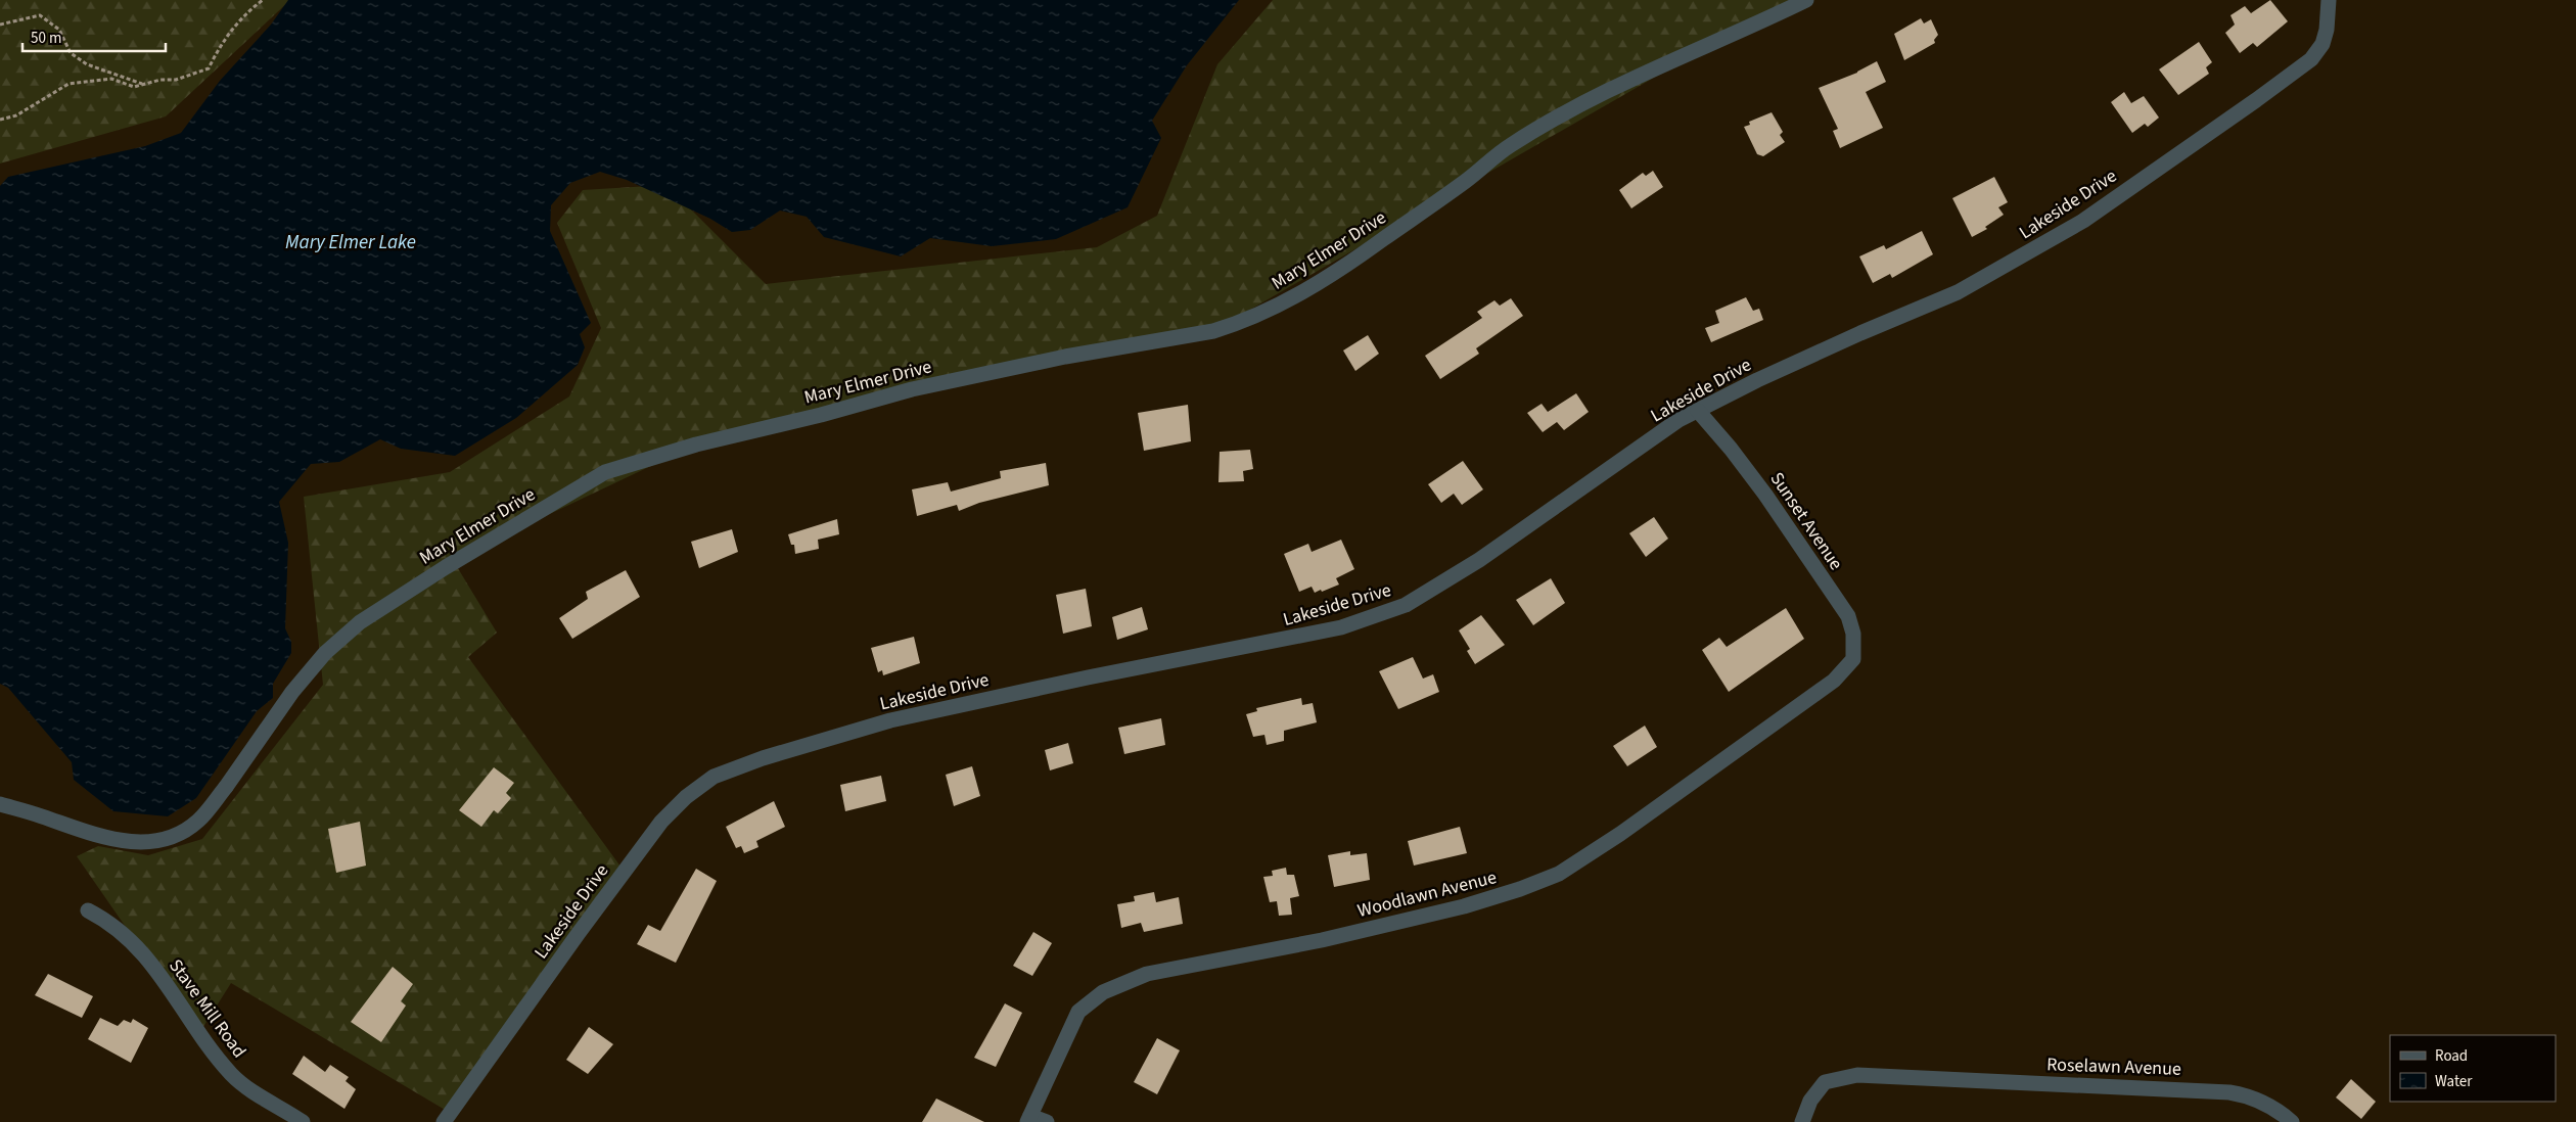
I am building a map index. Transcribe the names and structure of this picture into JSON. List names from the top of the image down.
{
  "streets": {
    "street": [
      "Lakeside Drive",
      "Mary Elmer Drive",
      "Sunset Avenue",
      "Woodlawn Avenue",
      "Stave Mill Road",
      "Roselawn Avenue"
    ]
  },
  "crossings": [
    ["Lakeside Drive", "Sunset Avenue"],
    ["Sunset Avenue", "Woodlawn Avenue"]
  ],
  "water": ["Mary Elmer Lake"],
  "legend": ["Road", "Water"],
  "scale_bar": "50 m"
}
